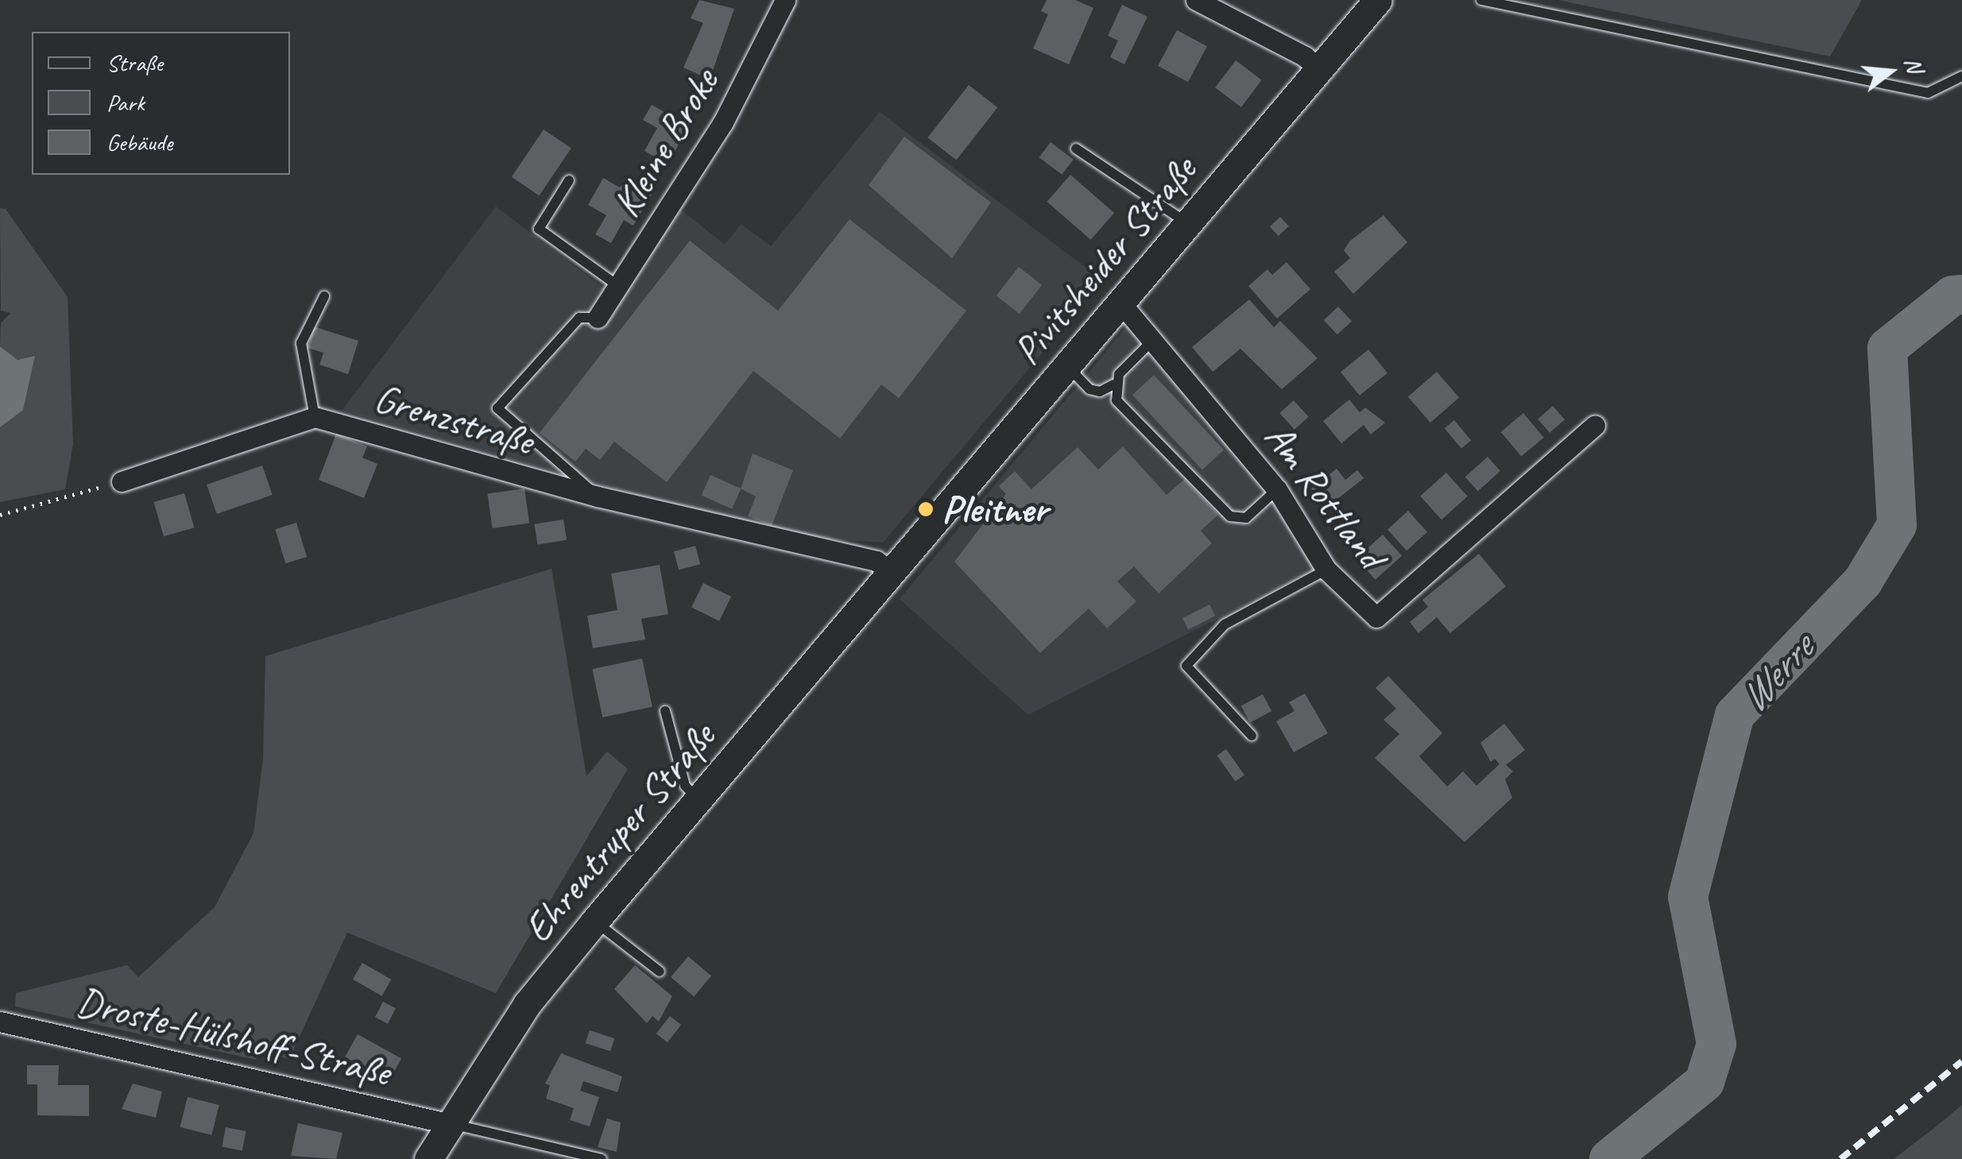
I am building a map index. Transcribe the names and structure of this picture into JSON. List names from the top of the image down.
{
  "streets": {
    "main road": ["Pivitsheider Straße", "Ehrentruper Straße"],
    "street": [
      "Kleine Broke",
      "Grenzstraße",
      "Am Rottland",
      "Droste-Hülshoff-Straße"
    ]
  },
  "crossings": [
    ["Pivitsheider Straße", "Grenzstraße"],
    ["Pivitsheider Straße", "Am Rottland"],
    ["Pivitsheider Straße", "Ehrentruper Straße"],
    ["Grenzstraße", "Ehrentruper Straße"],
    ["Ehrentruper Straße", "Droste-Hülshoff-Straße"]
  ],
  "water": ["Werre"],
  "places": ["Pleitner"],
  "legend": ["Straße", "Park", "Gebäude"],
  "north": "right"
}
